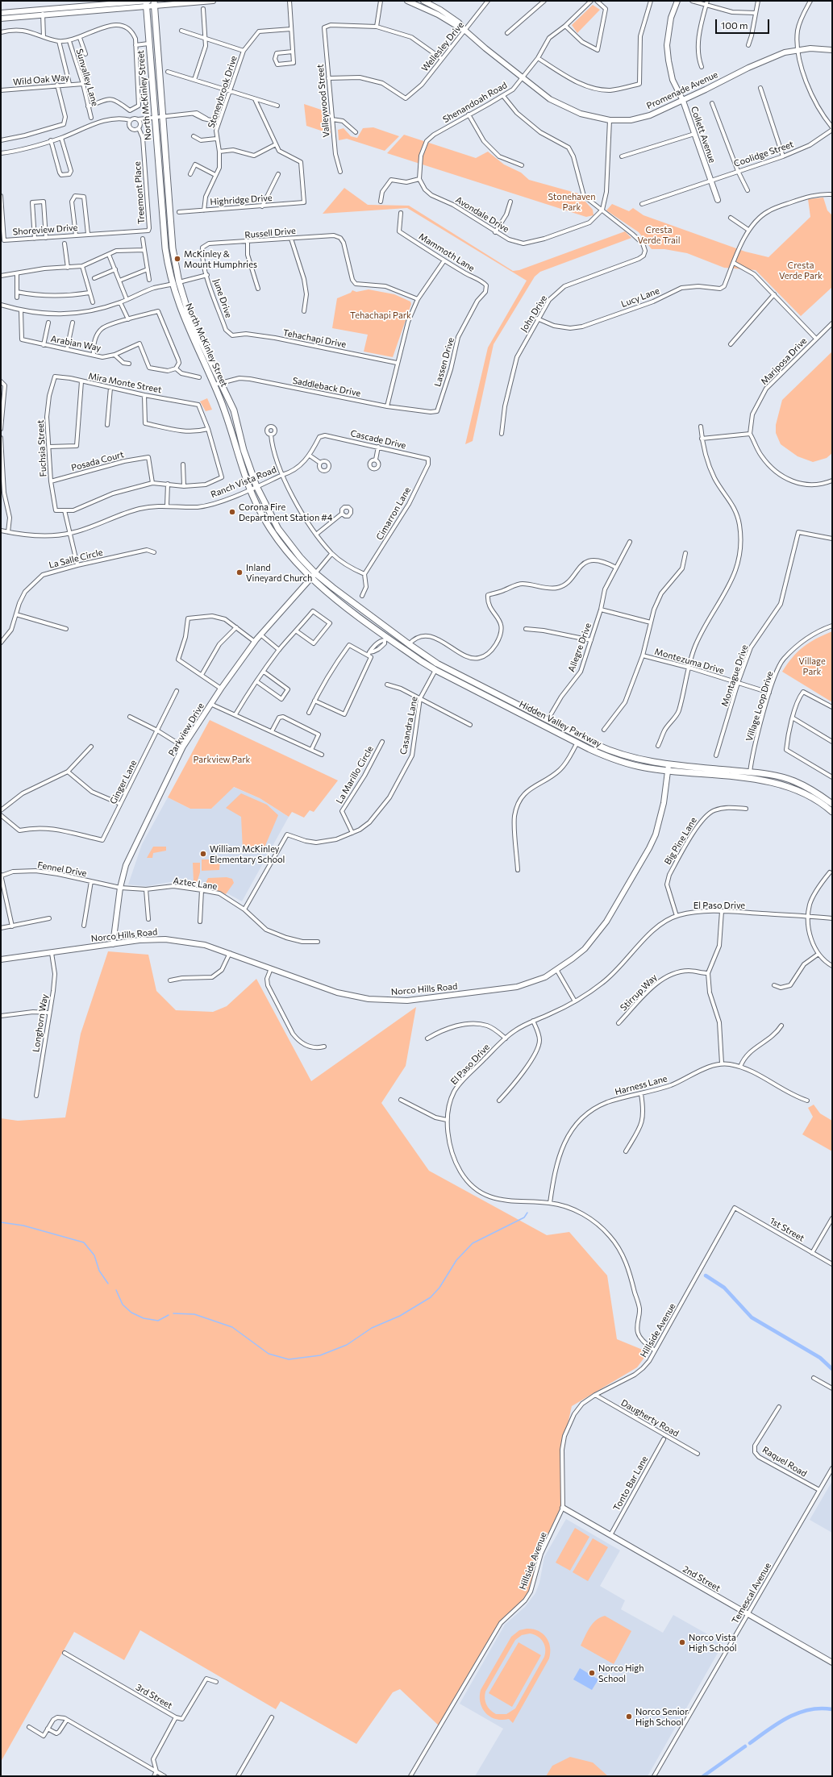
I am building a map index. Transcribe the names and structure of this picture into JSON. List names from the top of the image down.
{
  "streets": {
    "main road": ["North McKinley Street", "Hidden Valley Parkway"],
    "street": [
      "Wellesley Drive",
      "Sunvalley Lane",
      "Wild Oak Way",
      "Promenade Avenue",
      "Stoneybrook Drive",
      "Valleywood Street",
      "Shenandoah Road",
      "Collett Avenue",
      "Coolidge Street",
      "Treemont Place",
      "Highridge Drive",
      "Avondale Drive",
      "Shoreview Drive",
      "Russell Drive",
      "Mammoth Lane",
      "Lucy Lane",
      "June Drive",
      "John Drive",
      "Tehachapi Drive",
      "Arabian Way",
      "Mariposa Drive",
      "Lassen Drive",
      "Mira Monte Street",
      "Saddleback Drive",
      "Cascade Drive",
      "Fuchsia Street",
      "Posada Court",
      "Ranch Vista Road",
      "Cimarron Lane",
      "La Salle Circle",
      "Allegre Drive",
      "Montezuma Drive",
      "Montague Drive",
      "Village Loop Drive",
      "Casandra Lane",
      "Parkview Drive",
      "La Marillo Circle",
      "Ginger Lane",
      "Big Pine Lane",
      "Fennel Drive",
      "Aztec Lane",
      "El Paso Drive",
      "Norco Hills Road",
      "Stirrup Way",
      "Longhorn Way",
      "Harness Lane",
      "1st Street",
      "Hillside Avenue",
      "Daugherty Road",
      "Raquel Road",
      "Tonto Bar Lane",
      "2nd Street",
      "Temescal Avenue",
      "3rd Street"
    ]
  },
  "crossings": [
    ["Wellesley Drive", "Promenade Avenue"],
    ["Wellesley Drive", "Valleywood Street"],
    ["Sunvalley Lane", "Wild Oak Way"],
    ["Promenade Avenue", "Shenandoah Road"],
    ["Promenade Avenue", "Collett Avenue"],
    ["Stoneybrook Drive", "Highridge Drive"],
    ["North McKinley Street", "Saddleback Drive"],
    ["North McKinley Street", "Ranch Vista Road"],
    ["North McKinley Street", "Hidden Valley Parkway"],
    ["North McKinley Street", "Parkview Drive"],
    ["Shenandoah Road", "Avondale Drive"],
    ["Collett Avenue", "Coolidge Street"],
    ["Treemont Place", "Shoreview Drive"],
    ["Avondale Drive", "John Drive"],
    ["Russell Drive", "June Drive"],
    ["Mammoth Lane", "Lassen Drive"],
    ["Lucy Lane", "John Drive"],
    ["June Drive", "Tehachapi Drive"],
    ["Lassen Drive", "Saddleback Drive"],
    ["Mira Monte Street", "Fuchsia Street"],
    ["Cascade Drive", "Ranch Vista Road"],
    ["Cascade Drive", "Cimarron Lane"],
    ["Fuchsia Street", "Posada Court"],
    ["Allegre Drive", "Hidden Valley Parkway"],
    ["Montezuma Drive", "Montague Drive"],
    ["Montezuma Drive", "Village Loop Drive"],
    ["Village Loop Drive", "Hidden Valley Parkway"],
    ["Hidden Valley Parkway", "Casandra Lane"],
    ["Hidden Valley Parkway", "Parkview Drive"],
    ["Hidden Valley Parkway", "Norco Hills Road"],
    ["Casandra Lane", "La Marillo Circle"],
    ["Casandra Lane", "Aztec Lane"],
    ["Parkview Drive", "Fennel Drive"],
    ["Parkview Drive", "Aztec Lane"],
    ["Parkview Drive", "Norco Hills Road"],
    ["Big Pine Lane", "El Paso Drive"],
    ["Fennel Drive", "Aztec Lane"],
    ["El Paso Drive", "Harness Lane"],
    ["El Paso Drive", "Hillside Avenue"],
    ["Norco Hills Road", "Longhorn Way"],
    ["1st Street", "Hillside Avenue"],
    ["Hillside Avenue", "Daugherty Road"],
    ["Hillside Avenue", "2nd Street"],
    ["Raquel Road", "Temescal Avenue"],
    ["Tonto Bar Lane", "2nd Street"],
    ["2nd Street", "Temescal Avenue"]
  ],
  "parks": [
    "Stonehaven Park",
    "Cresta Verde Trail",
    "Cresta Verde Park",
    "Tehachapi Park",
    "Village Park",
    "Parkview Park"
  ],
  "places": [
    "McKinley & Mount Humphries",
    "Corona Fire Department Station #4",
    "Inland Vineyard Church",
    "William McKinley Elementary School",
    "Norco Vista High School",
    "Norco High School",
    "Norco Senior High School"
  ],
  "scale_bar": "100 m"
}
